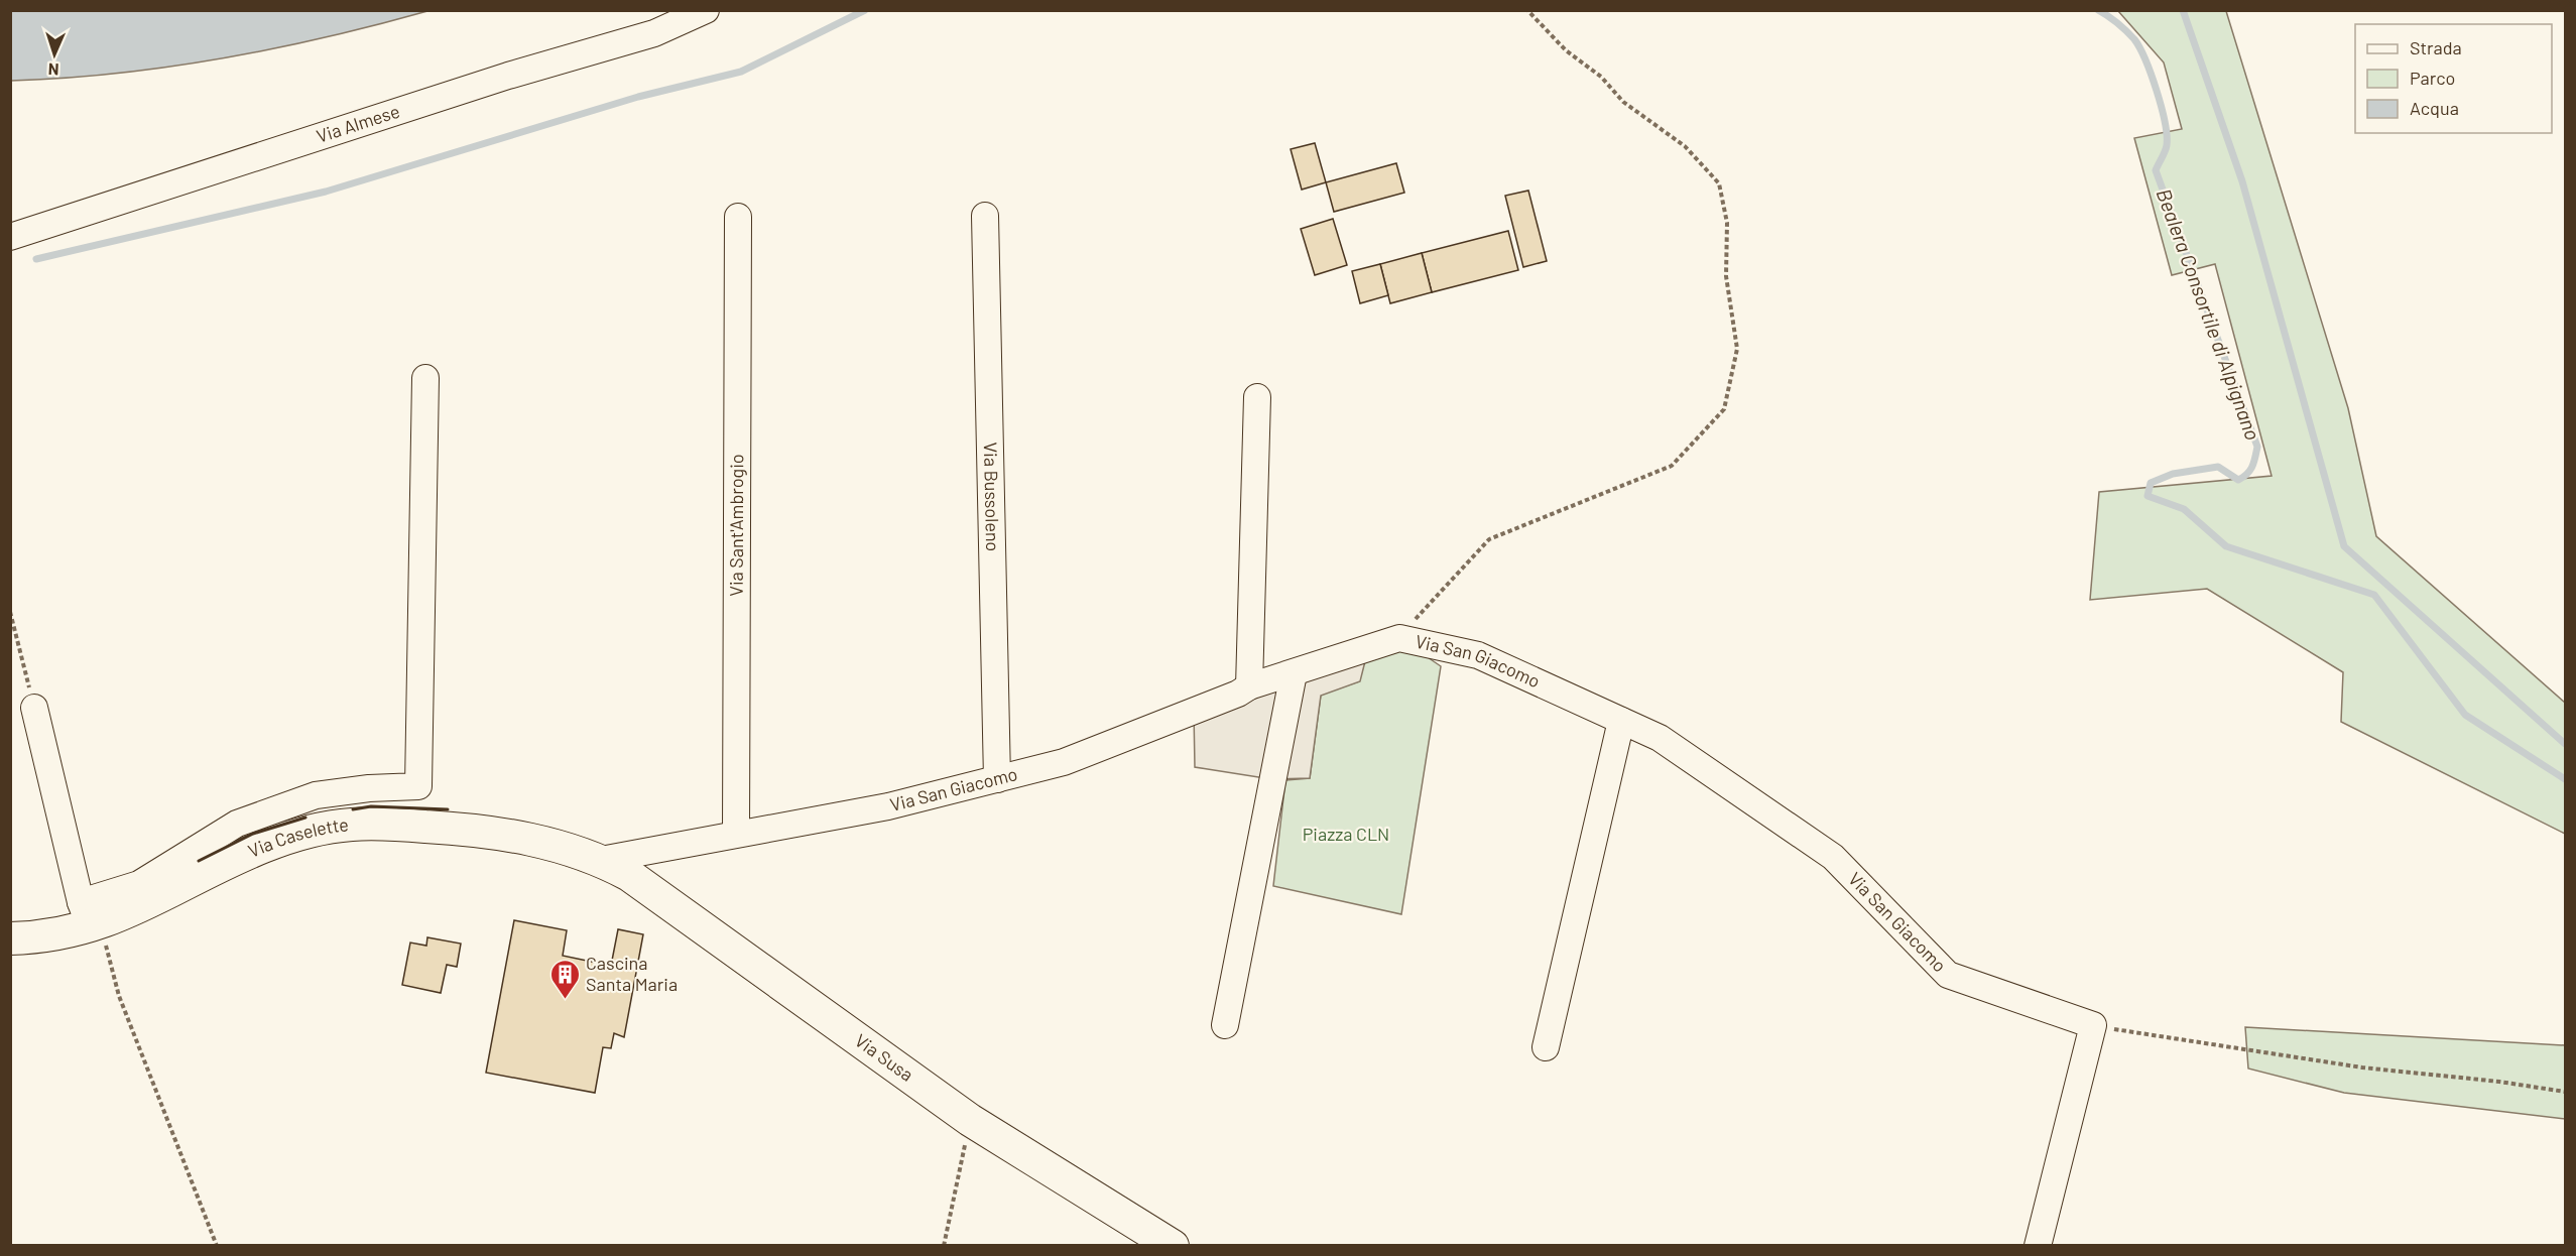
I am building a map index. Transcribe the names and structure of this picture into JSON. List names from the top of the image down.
{
  "streets": {
    "main road": ["Via Caselette", "Via Susa"],
    "street": [
      "Via Almese",
      "Via Bussoleno",
      "Via Sant'Ambrogio",
      "Via San Giacomo"
    ]
  },
  "crossings": [
    ["Via Bussoleno", "Via San Giacomo"],
    ["Via Sant'Ambrogio", "Via San Giacomo"],
    ["Via San Giacomo", "Via Caselette"],
    ["Via San Giacomo", "Via Susa"],
    ["Via Caselette", "Via Susa"]
  ],
  "water": ["Bealera Consortile di Alpignano"],
  "parks": ["Piazza CLN"],
  "places": {
    "building": ["Cascina Santa Maria"]
  },
  "legend": ["Strada", "Parco", "Acqua"],
  "north": "bottom"
}
